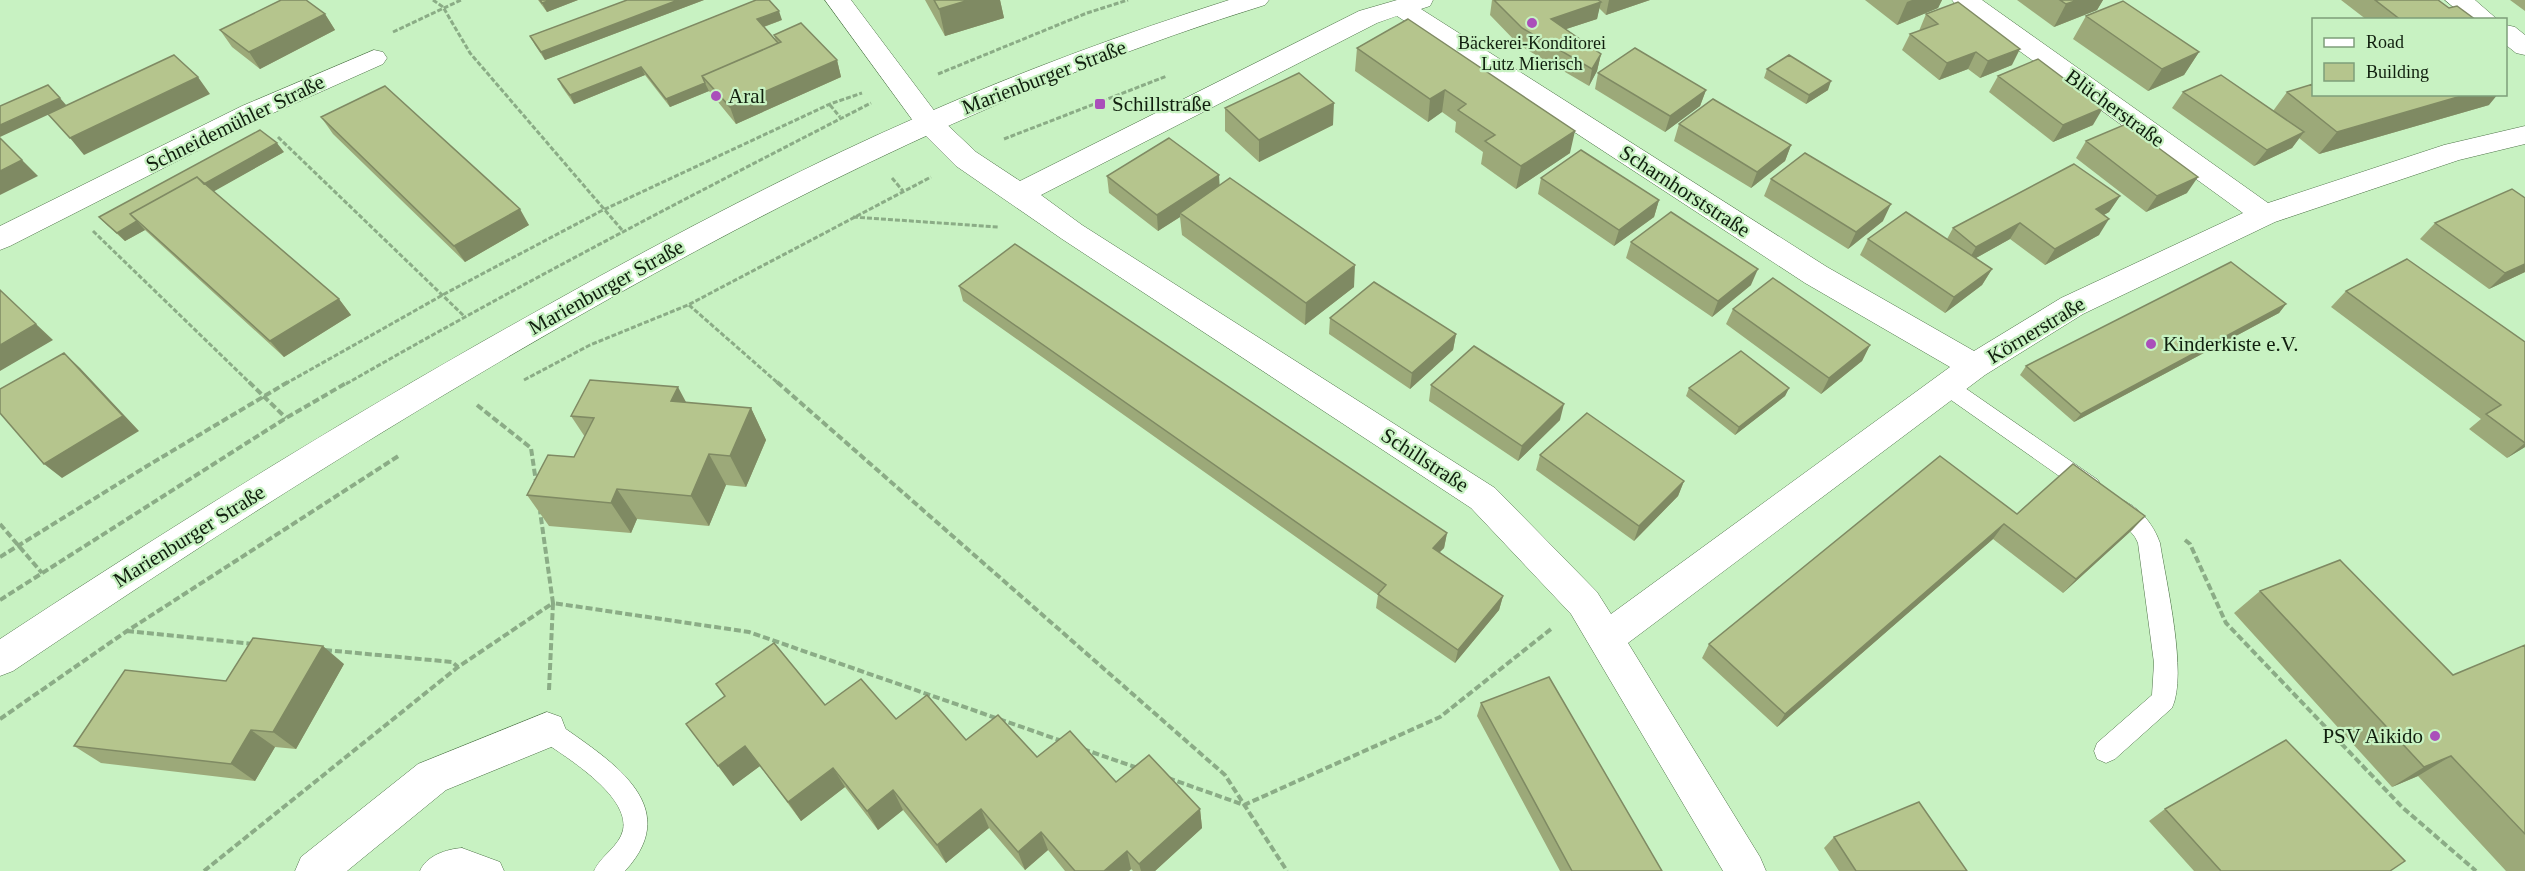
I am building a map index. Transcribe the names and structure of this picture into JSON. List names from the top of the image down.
{
  "streets": {
    "street": [
      "Marienburger Straße",
      "Blücherstraße",
      "Schneidemühler Straße",
      "Scharnhorststraße",
      "Körnerstraße",
      "Schillstraße"
    ]
  },
  "crossings": [
    ["Marienburger Straße", "Schillstraße"],
    ["Blücherstraße", "Körnerstraße"],
    ["Scharnhorststraße", "Körnerstraße"],
    ["Körnerstraße", "Schillstraße"]
  ],
  "places": {
    "other": [
      "Bäckerei-Konditorei Lutz Mierisch",
      "Aral",
      "Kinderkiste e.V.",
      "PSV Aikido"
    ],
    "transit": ["Schillstraße"]
  },
  "legend": ["Road", "Building"]
}
